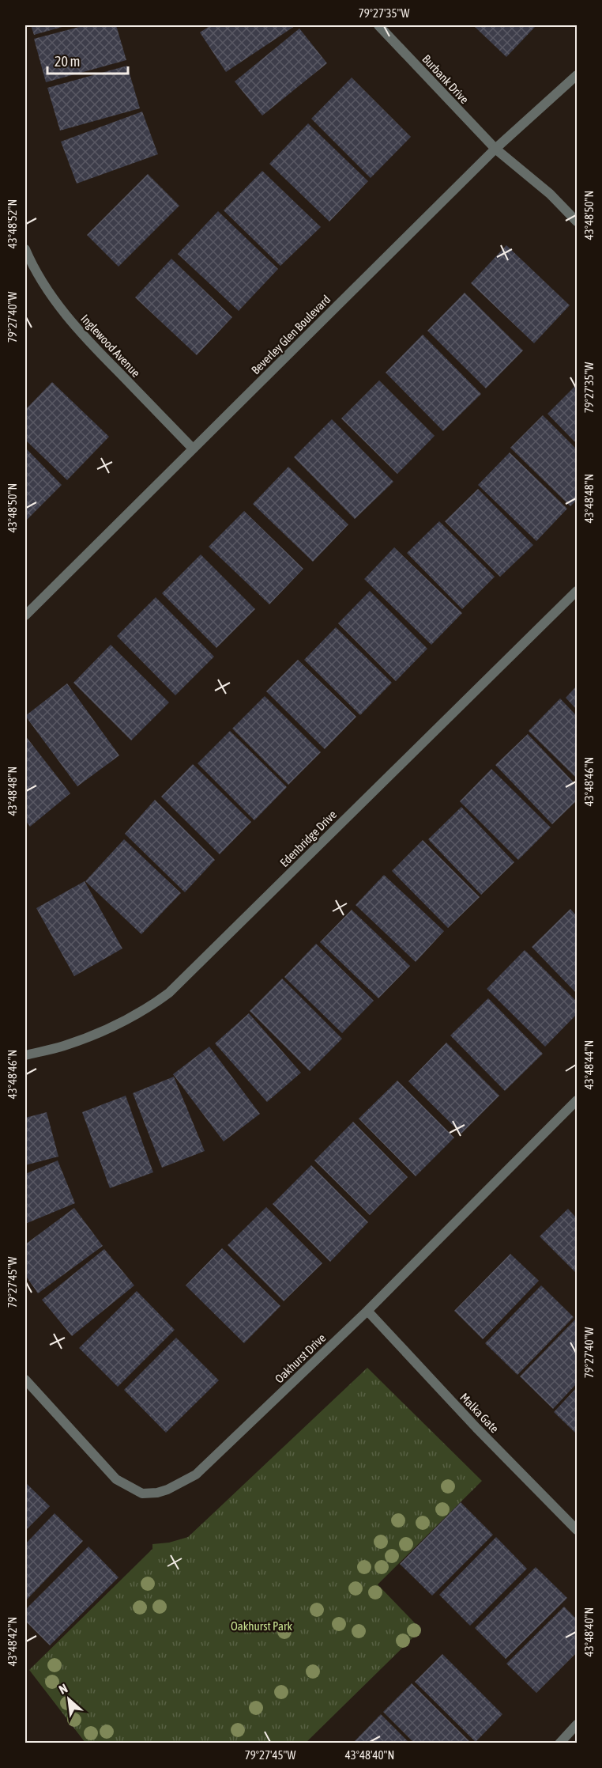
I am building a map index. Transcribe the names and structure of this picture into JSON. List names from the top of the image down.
{
  "streets": {
    "street": [
      "Burbank Drive",
      "Beverley Glen Boulevard",
      "Inglewood Avenue",
      "Edenbridge Drive",
      "Oakhurst Drive",
      "Malka Gate"
    ]
  },
  "crossings": [
    ["Burbank Drive", "Beverley Glen Boulevard"],
    ["Beverley Glen Boulevard", "Inglewood Avenue"],
    ["Oakhurst Drive", "Malka Gate"]
  ],
  "parks": ["Oakhurst Park"],
  "scale_bar": "20 m",
  "north": "top left",
  "coordinates": [
    "79°27'35\"W",
    "43°48'50\"N",
    "43°48'52\"N",
    "79°27'40\"W",
    "43°48'48\"N",
    "43°48'46\"N",
    "43°48'44\"N",
    "79°27'45\"W",
    "43°48'40\"N",
    "43°48'42\"N"
  ]
}
